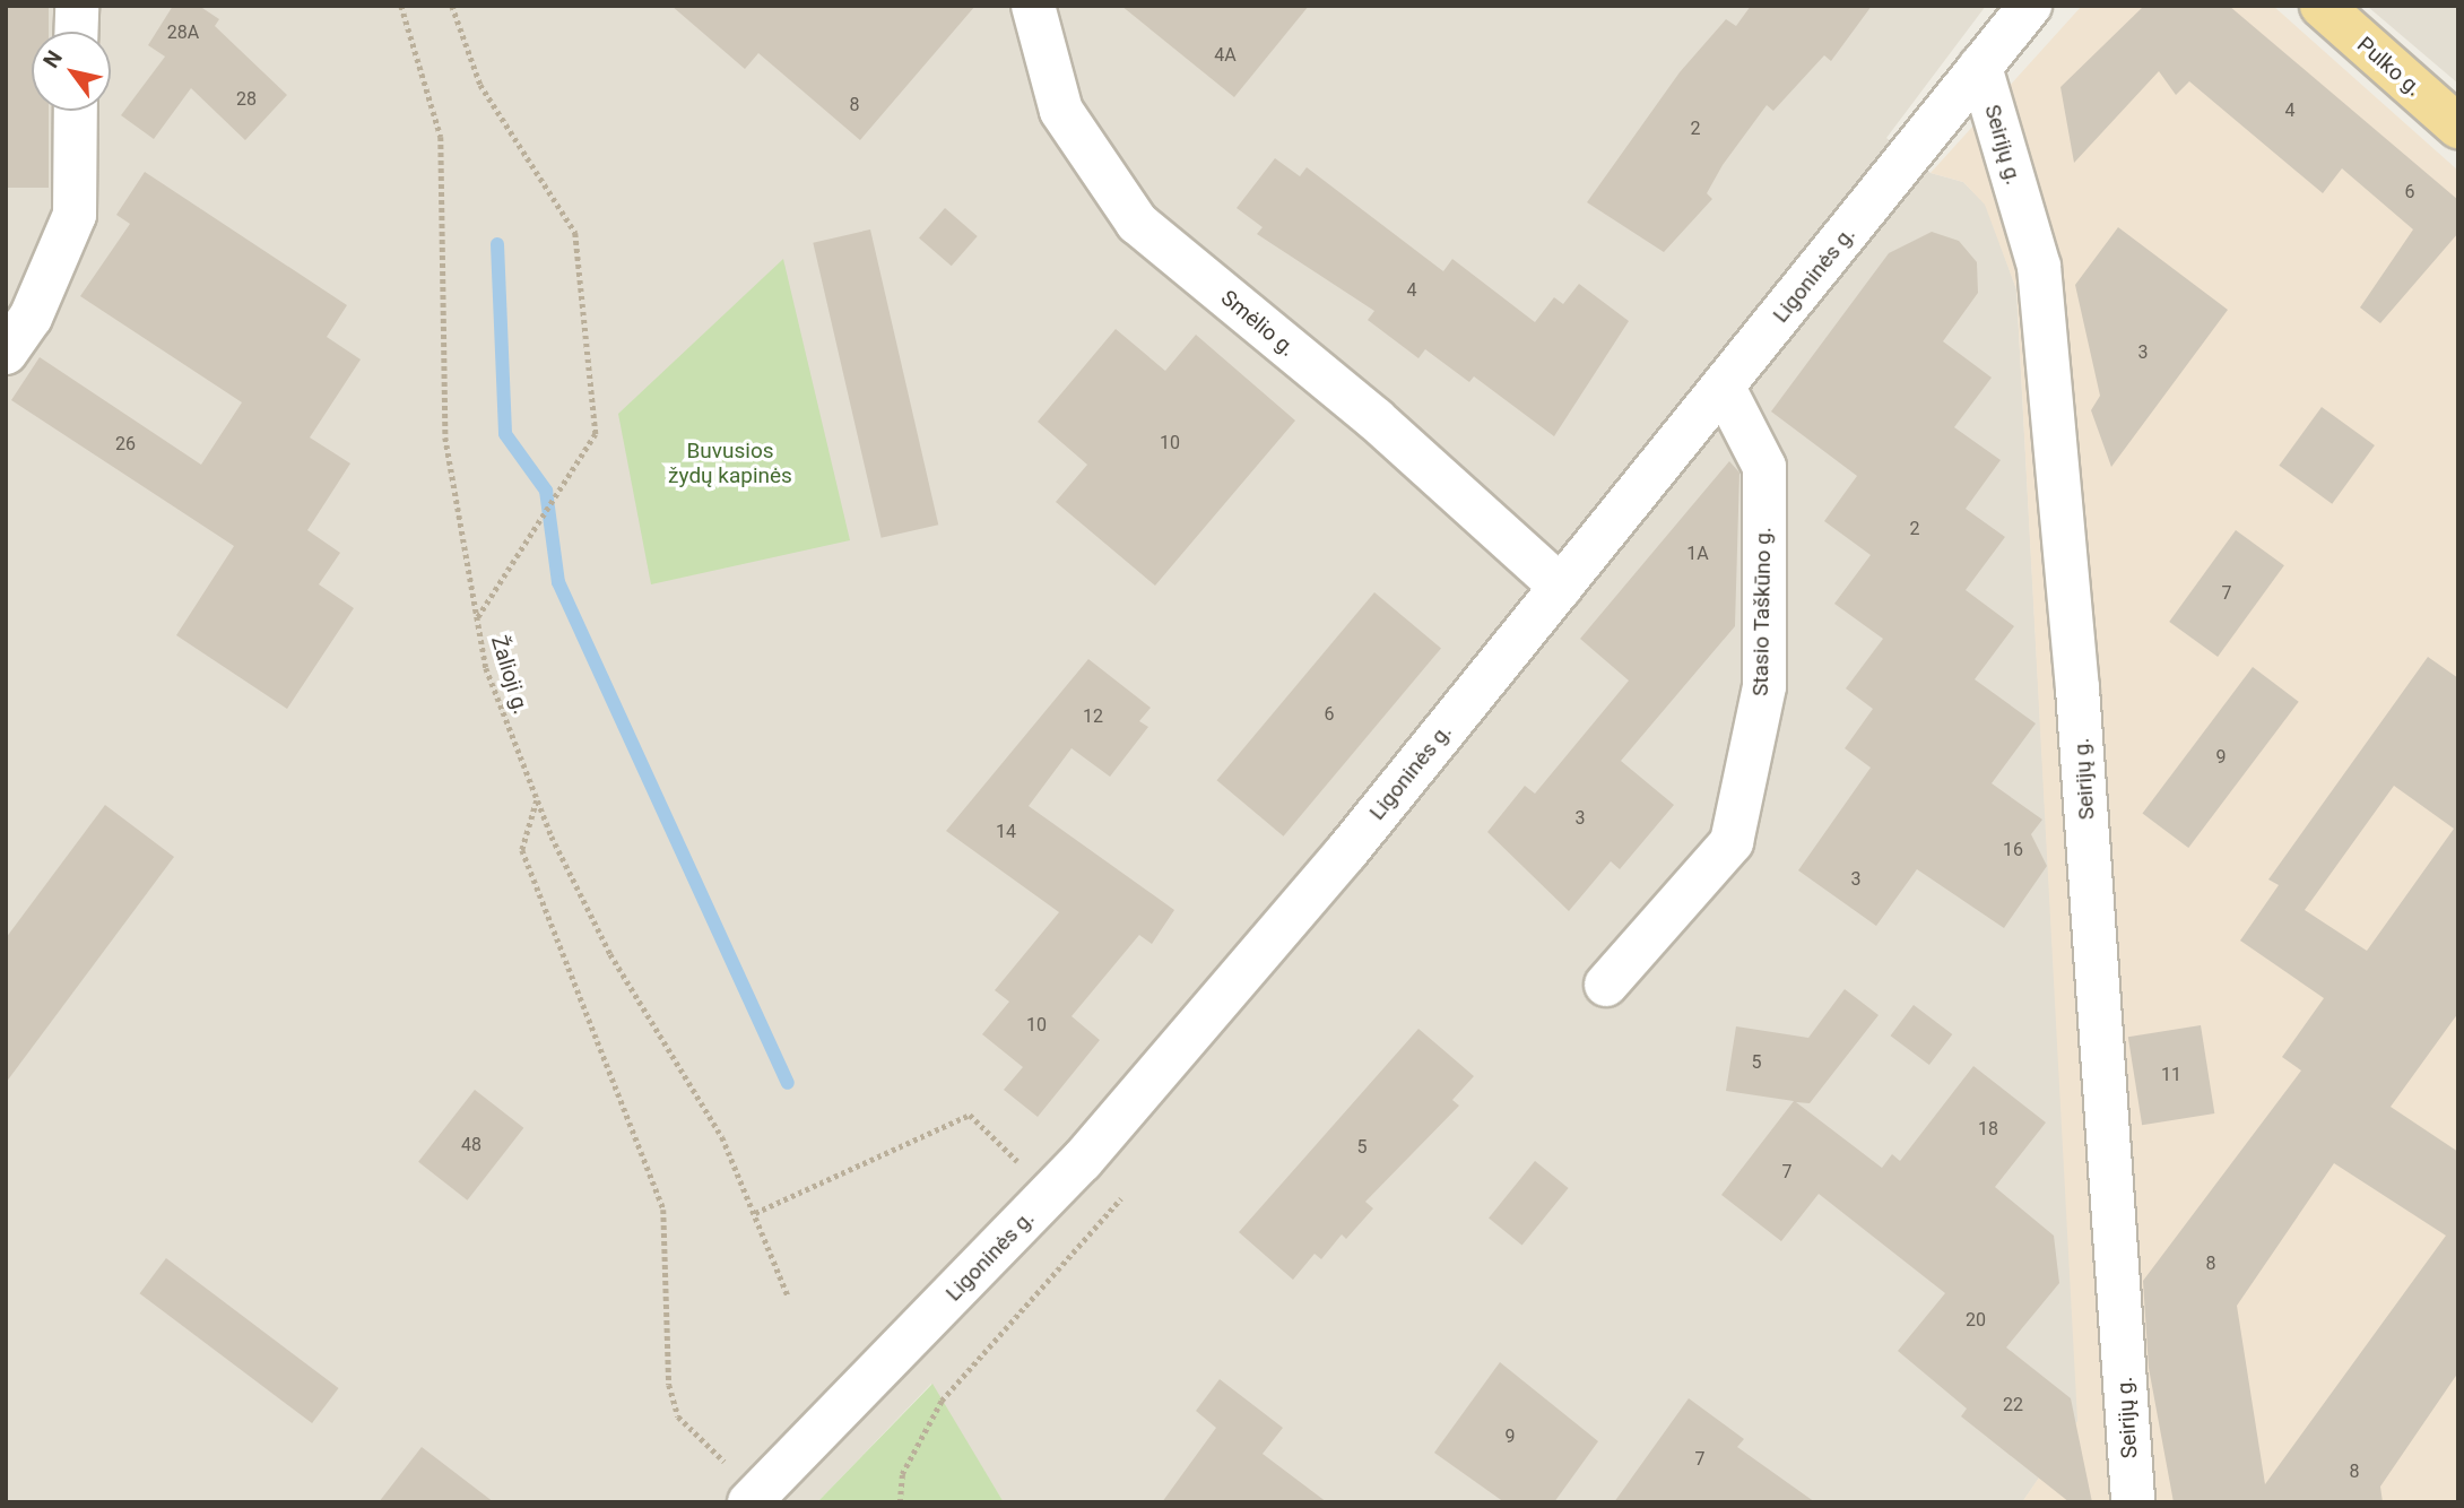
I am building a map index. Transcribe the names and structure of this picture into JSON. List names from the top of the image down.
{
  "streets": {
    "main road": ["Pulko g."],
    "street": [
      "Seirijų g.",
      "Ligoninės g.",
      "Smėlio g.",
      "Stasio Taškūno g."
    ],
    "path": ["Žalioji g."]
  },
  "crossings": [
    ["Seirijų g.", "Ligoninės g."],
    ["Ligoninės g.", "Smėlio g."],
    ["Ligoninės g.", "Stasio Taškūno g."]
  ],
  "parks": ["Buvusios žydų kapinės"],
  "house_numbers": [
    "28A",
    "4A",
    "28",
    "8",
    "4",
    "2",
    "6",
    "4",
    "3",
    "10",
    "26",
    "2",
    "1A",
    "7",
    "6",
    "12",
    "9",
    "3",
    "14",
    "16",
    "3",
    "10",
    "5",
    "11",
    "18",
    "48",
    "5",
    "7",
    "8",
    "20",
    "22",
    "9",
    "7",
    "8"
  ],
  "north": "top left"
}
